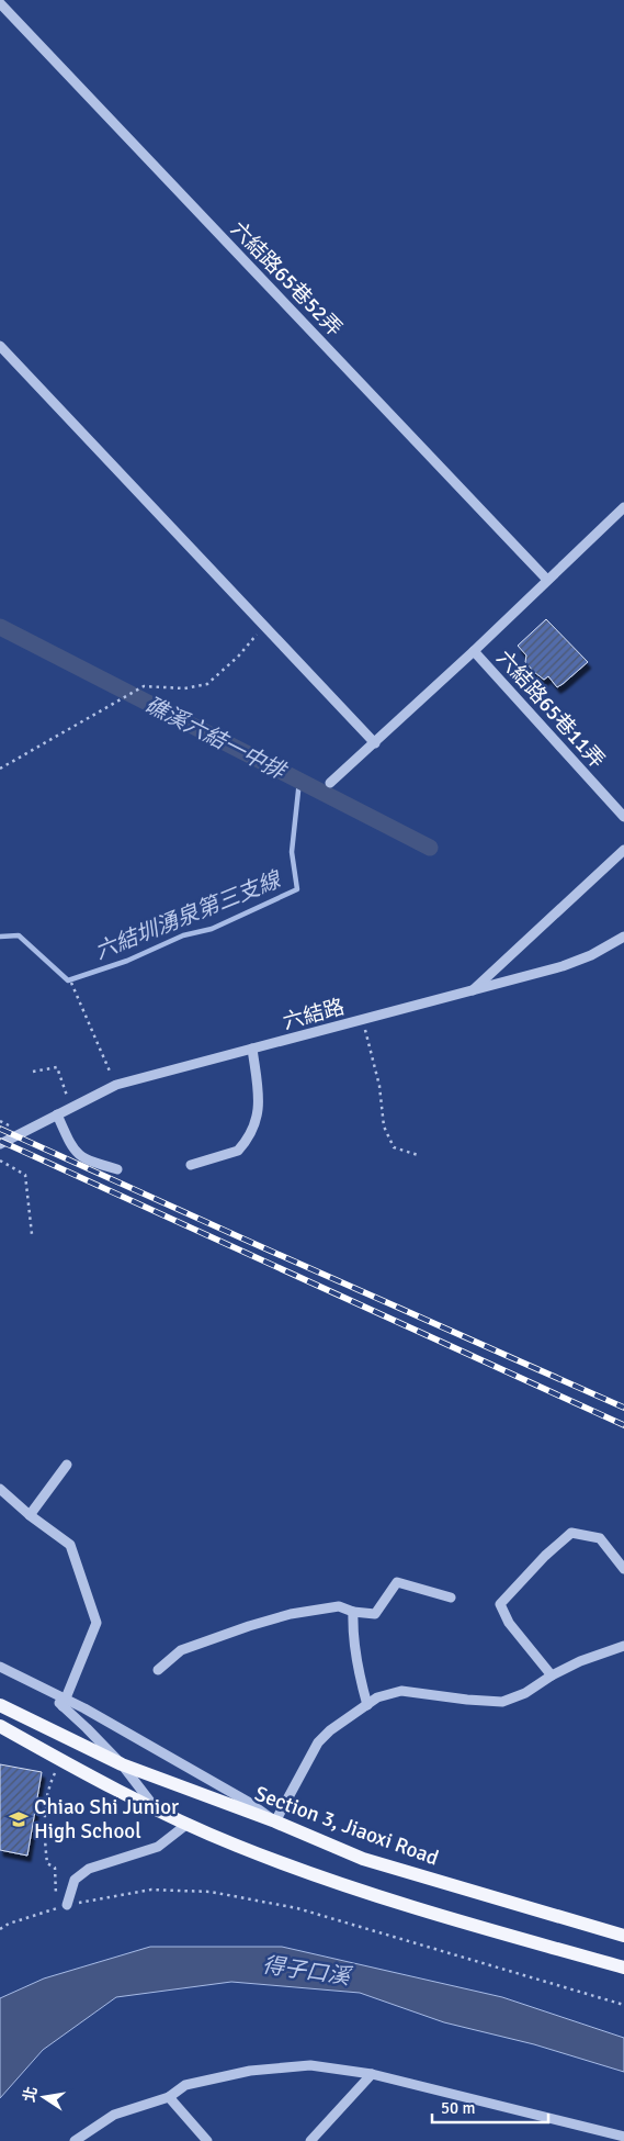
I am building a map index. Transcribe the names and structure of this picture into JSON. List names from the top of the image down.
{
  "streets": {
    "main road": ["Section 3, Jiaoxi Road"],
    "street": ["六結路65巷52弄", "六結路65巷11弄", "六結路"]
  },
  "water": ["礁溪六結一中排", "六結圳湧泉第三支線", "得子口溪"],
  "places": {
    "school or university": ["Chiao Shi Junior High School"]
  },
  "scale_bar": "50 m",
  "north": "left"
}
